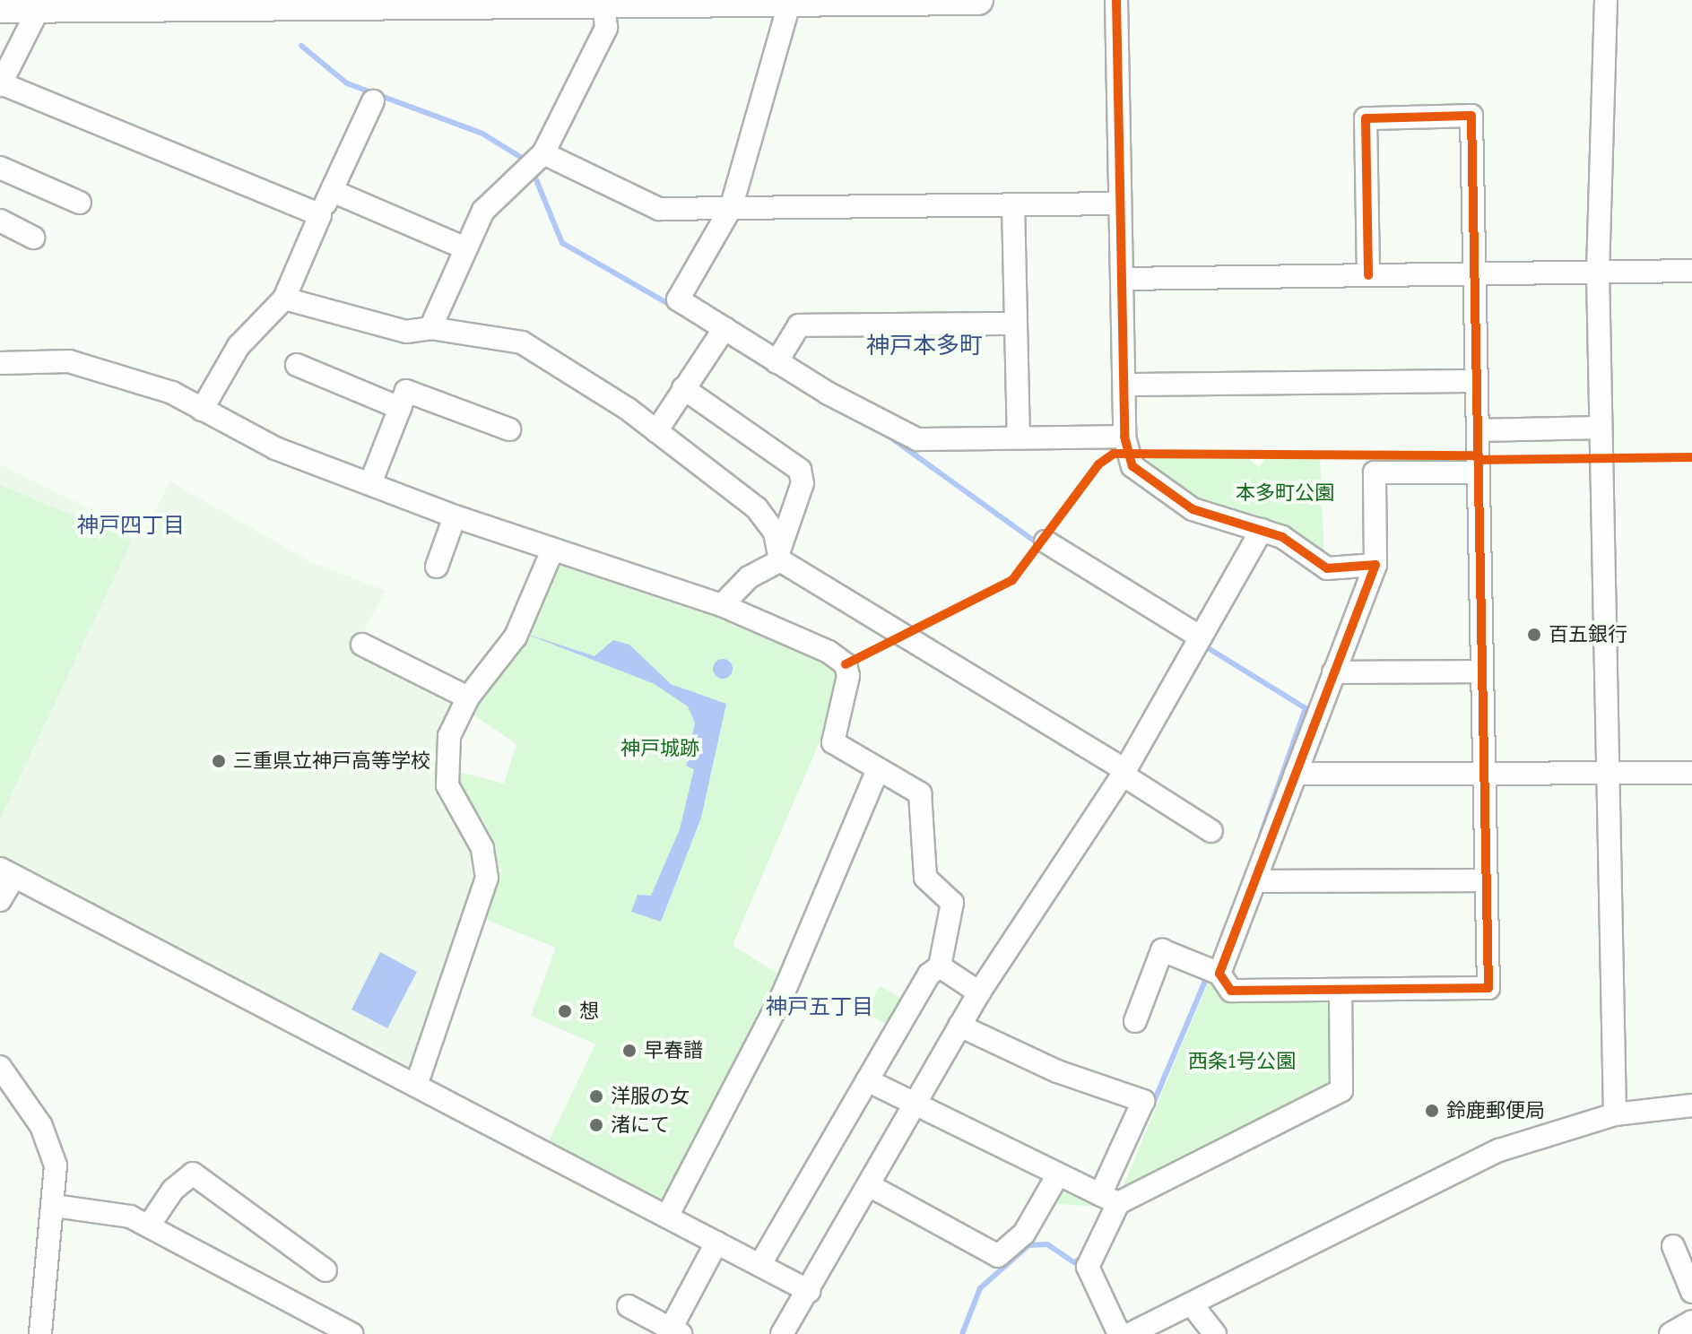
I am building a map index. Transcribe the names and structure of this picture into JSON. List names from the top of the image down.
{
  "districts": ["神戸本多町", "神戸四丁目", "神戸五丁目"],
  "parks": ["本多町公園", "神戸城跡", "西条1号公園"],
  "places": [
    "百五銀行",
    "三重県立神戸高等学校",
    "想",
    "早春譜",
    "洋服の女",
    "鈴鹿郵便局",
    "渚にて"
  ]
}
